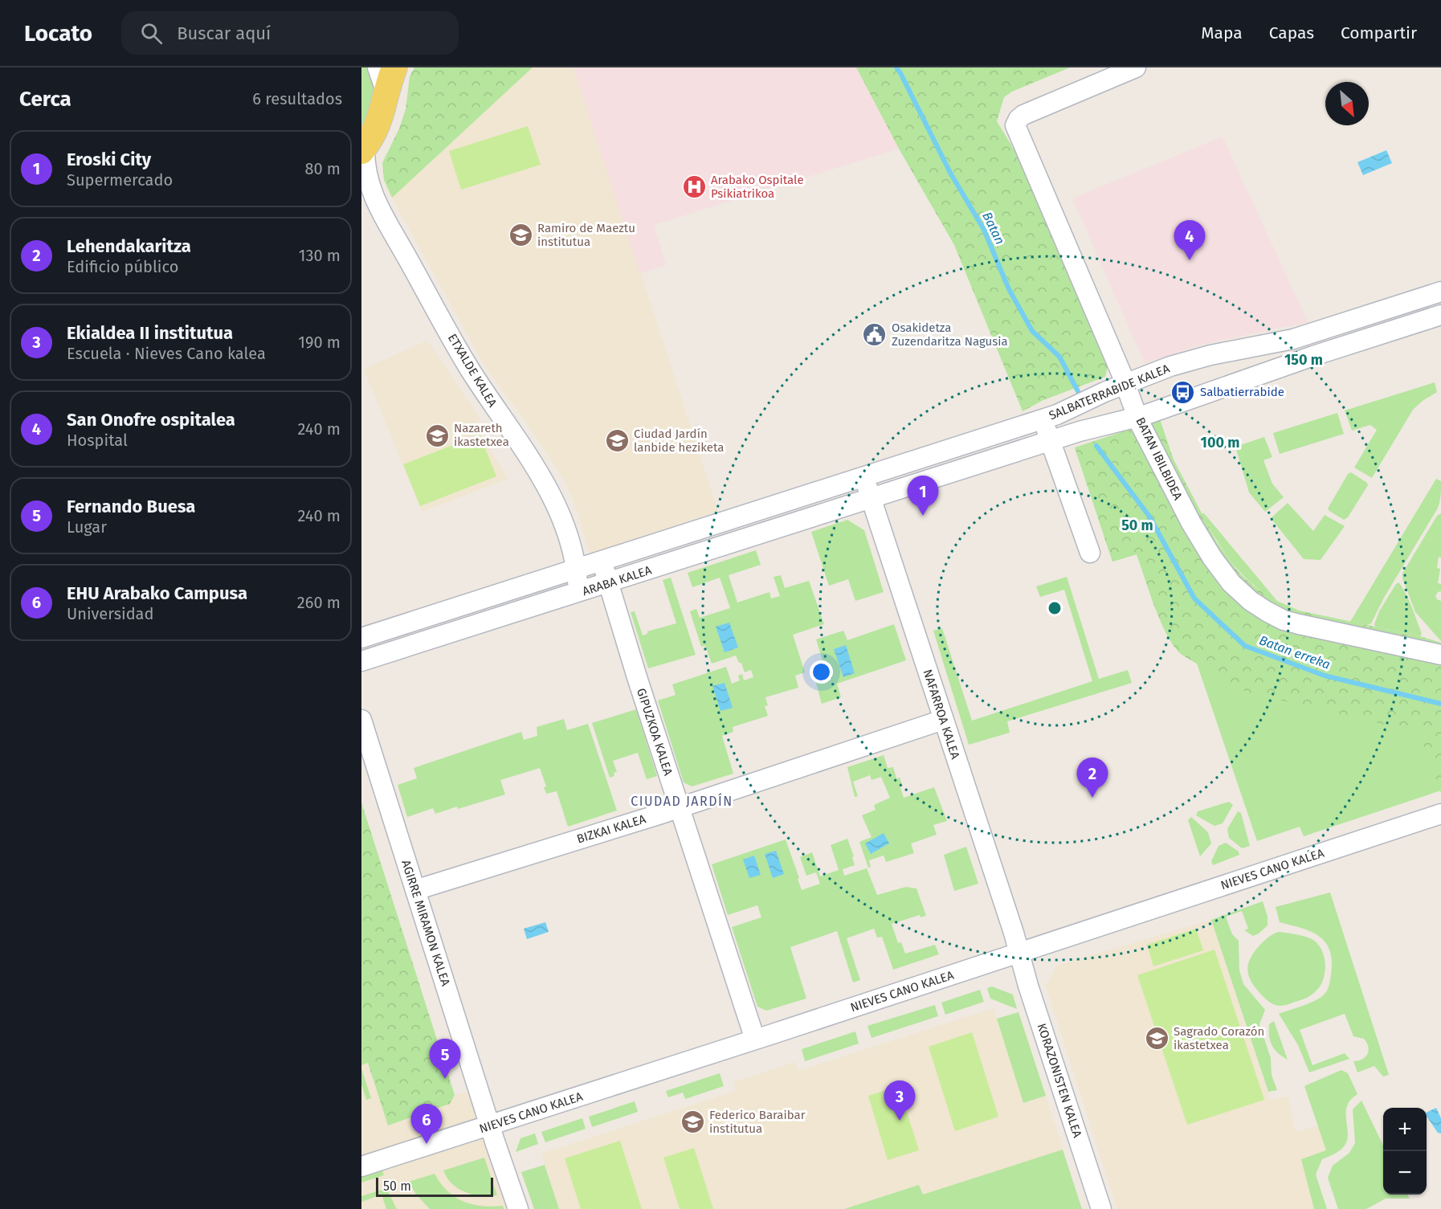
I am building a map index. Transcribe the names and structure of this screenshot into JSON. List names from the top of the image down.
{
  "streets": {
    "street": [
      "ETXALDE KALEA",
      "SALBATERRABIDE KALEA",
      "BATAN IBILBIDEA",
      "ARABA KALEA",
      "NAFARROA KALEA",
      "GIPUZKOA KALEA",
      "BIZKAI KALEA",
      "NIEVES CANO KALEA",
      "AGIRRE MIRAMON KALEA",
      "KORAZONISTEN KALEA"
    ]
  },
  "crossings": [
    ["ETXALDE KALEA", "ARABA KALEA"],
    ["SALBATERRABIDE KALEA", "BATAN IBILBIDEA"],
    ["SALBATERRABIDE KALEA", "ARABA KALEA"],
    ["SALBATERRABIDE KALEA", "NAFARROA KALEA"],
    ["ARABA KALEA", "NAFARROA KALEA"],
    ["ARABA KALEA", "GIPUZKOA KALEA"],
    ["NAFARROA KALEA", "BIZKAI KALEA"],
    ["NAFARROA KALEA", "NIEVES CANO KALEA"],
    ["NAFARROA KALEA", "KORAZONISTEN KALEA"],
    ["GIPUZKOA KALEA", "BIZKAI KALEA"],
    ["GIPUZKOA KALEA", "NIEVES CANO KALEA"],
    ["BIZKAI KALEA", "AGIRRE MIRAMON KALEA"],
    ["NIEVES CANO KALEA", "AGIRRE MIRAMON KALEA"],
    ["NIEVES CANO KALEA", "KORAZONISTEN KALEA"]
  ],
  "districts": ["CIUDAD JARDÍN"],
  "water": ["Batan", "Batan erreka"],
  "places": {
    "hospital": ["Arabako Ospitale Psikiatrikoa"],
    "school or university": [
      "Ramiro de Maeztu institutua",
      "Nazareth ikastetxea",
      "Ciudad Jardín lanbide heziketa",
      "Sagrado Corazón ikastetxea",
      "Federico Baraibar institutua"
    ],
    "public building": ["Osakidetza Zuzendaritza Nagusia"],
    "bus stop": ["Salbatierrabide"]
  },
  "scale_bar": "50 m",
  "north": "bottom right",
  "page": {
    "header": "Locato",
    "search": "Buscar aquí",
    "nav": ["Mapa", "Capas", "Compartir"],
    "heading": ["Cerca", "6 resultados"],
    "list": [
      {
        "mark": "1",
        "name": "Eroski City",
        "note": "Supermercado",
        "value": "80 m"
      },
      {
        "mark": "2",
        "name": "Lehendakaritza",
        "note": "Edificio público",
        "value": "130 m"
      },
      {
        "mark": "3",
        "name": "Ekialdea II institutua",
        "note": "Escuela · Nieves Cano kalea",
        "value": "190 m"
      },
      {
        "mark": "4",
        "name": "San Onofre ospitalea",
        "note": "Hospital",
        "value": "240 m"
      },
      {
        "mark": "5",
        "name": "Fernando Buesa",
        "note": "Lugar",
        "value": "240 m"
      },
      {
        "mark": "6",
        "name": "EHU Arabako Campusa",
        "note": "Universidad",
        "value": "260 m"
      }
    ],
    "pins": [
      "4",
      "1",
      "2",
      "5",
      "3",
      "6"
    ],
    "map_buttons": ["+", "−"],
    "scale": "50 m"
  },
  "rings": ["150 m", "100 m", "50 m"]
}
